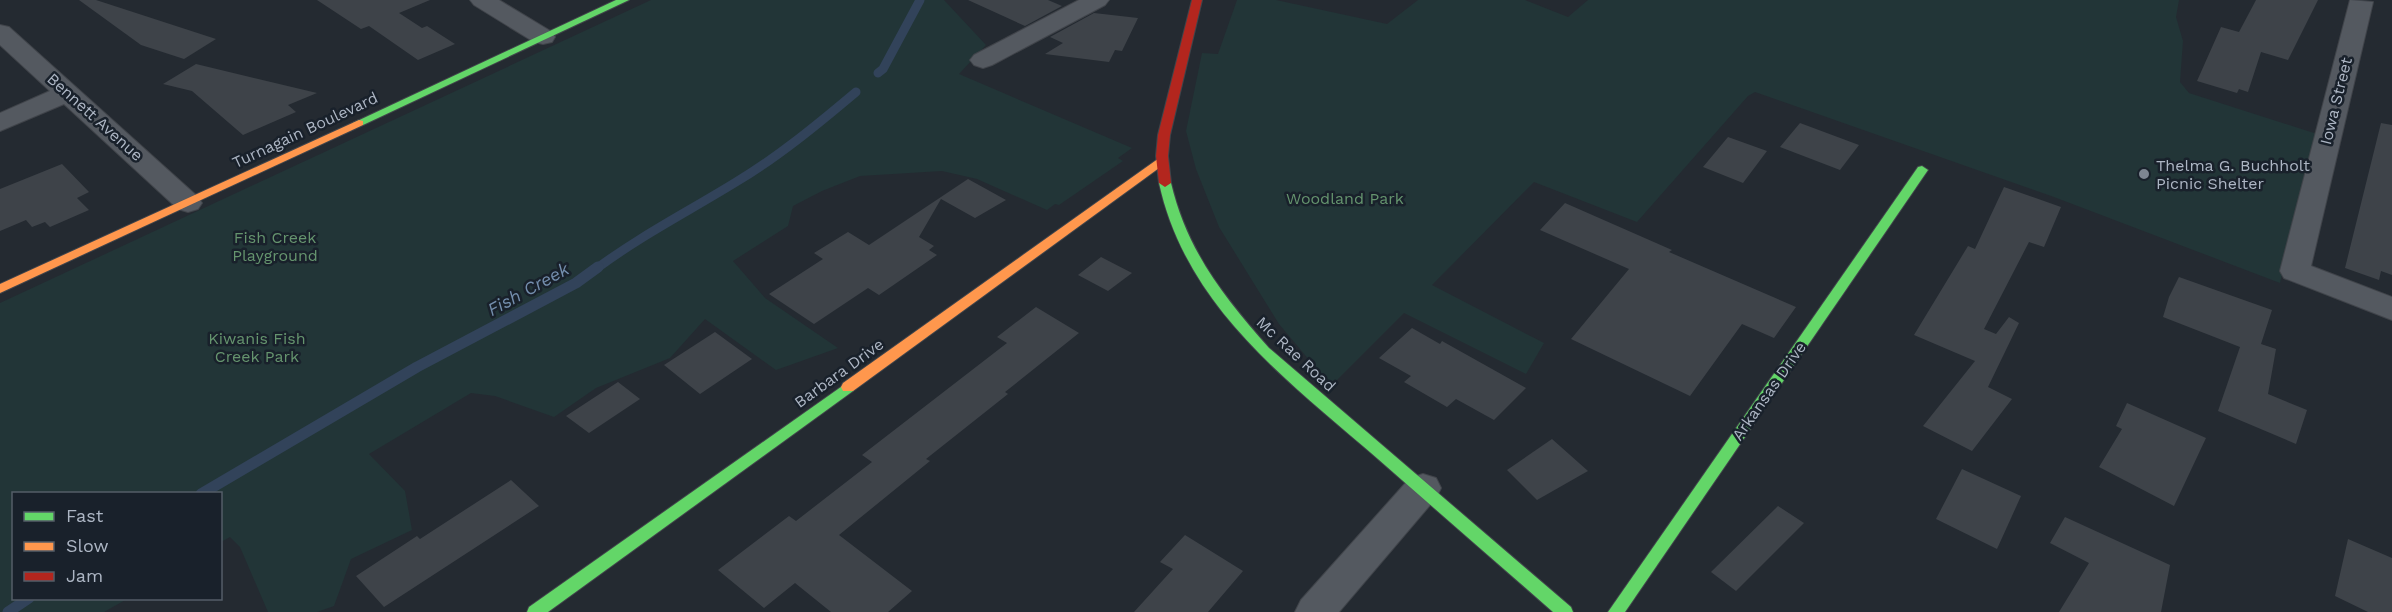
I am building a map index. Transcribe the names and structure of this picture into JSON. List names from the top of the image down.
{
  "streets": {
    "street": [
      "Iowa Street",
      "Bennett Avenue",
      "Turnagain Boulevard",
      "Mc Rae Road",
      "Barbara Drive",
      "Arkansas Drive"
    ]
  },
  "crossings": [
    ["Bennett Avenue", "Turnagain Boulevard"],
    ["Mc Rae Road", "Barbara Drive"]
  ],
  "water": ["Fish Creek"],
  "parks": ["Woodland Park", "Fish Creek Playground", "Kiwanis Fish Creek Park"],
  "places": ["Thelma G. Buchholt Picnic Shelter"],
  "legend": ["Fast", "Slow", "Jam"]
}
